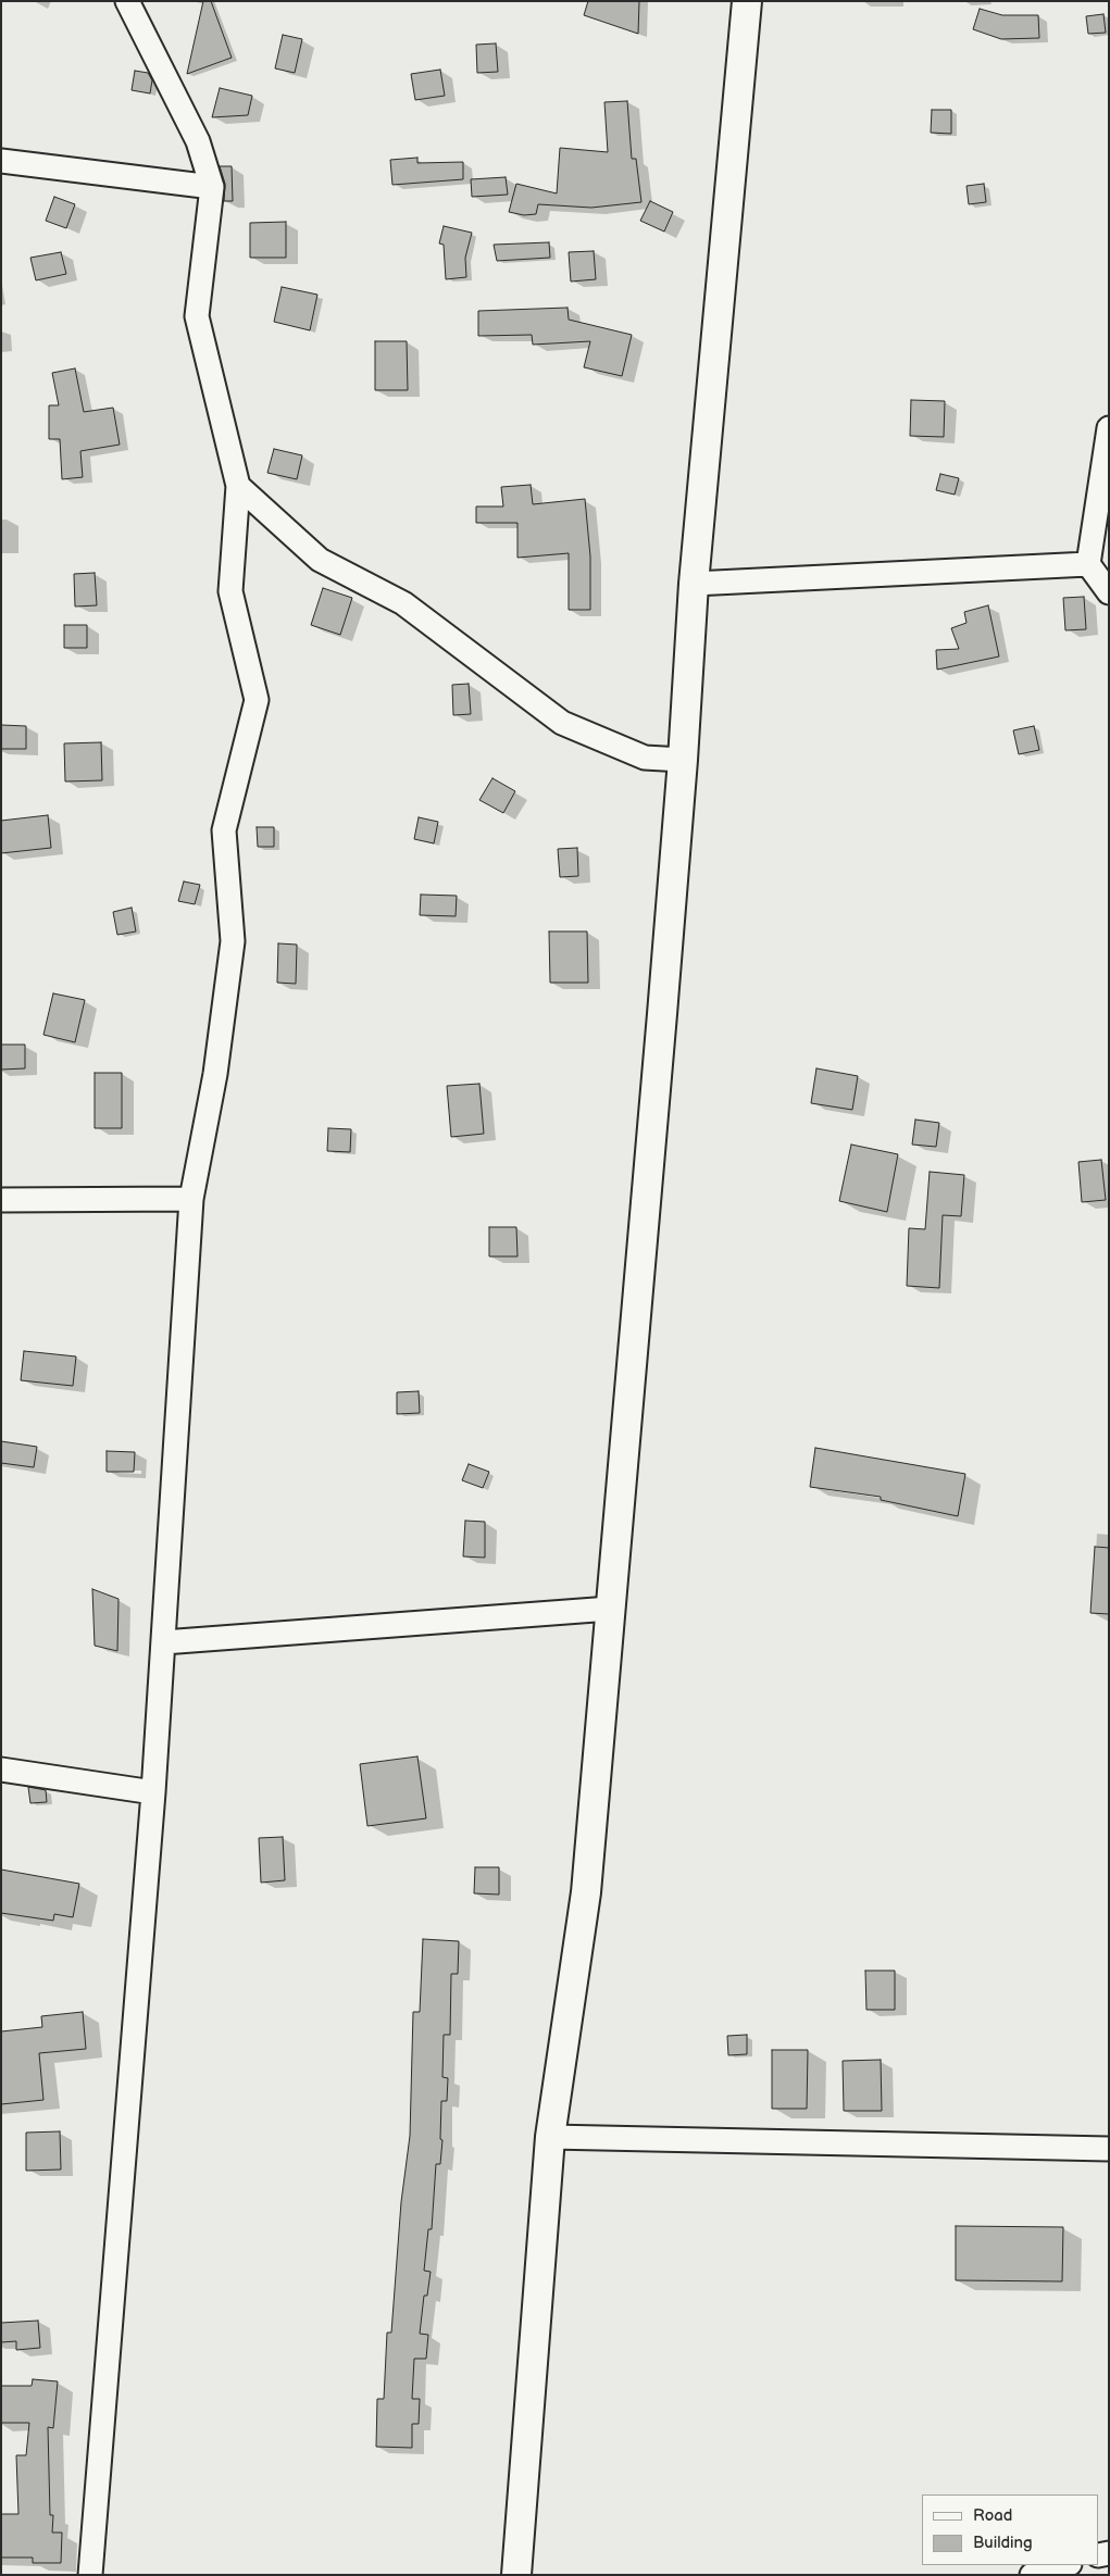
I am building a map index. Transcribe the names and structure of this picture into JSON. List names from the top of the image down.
{
  "legend": ["Road", "Building"]
}
